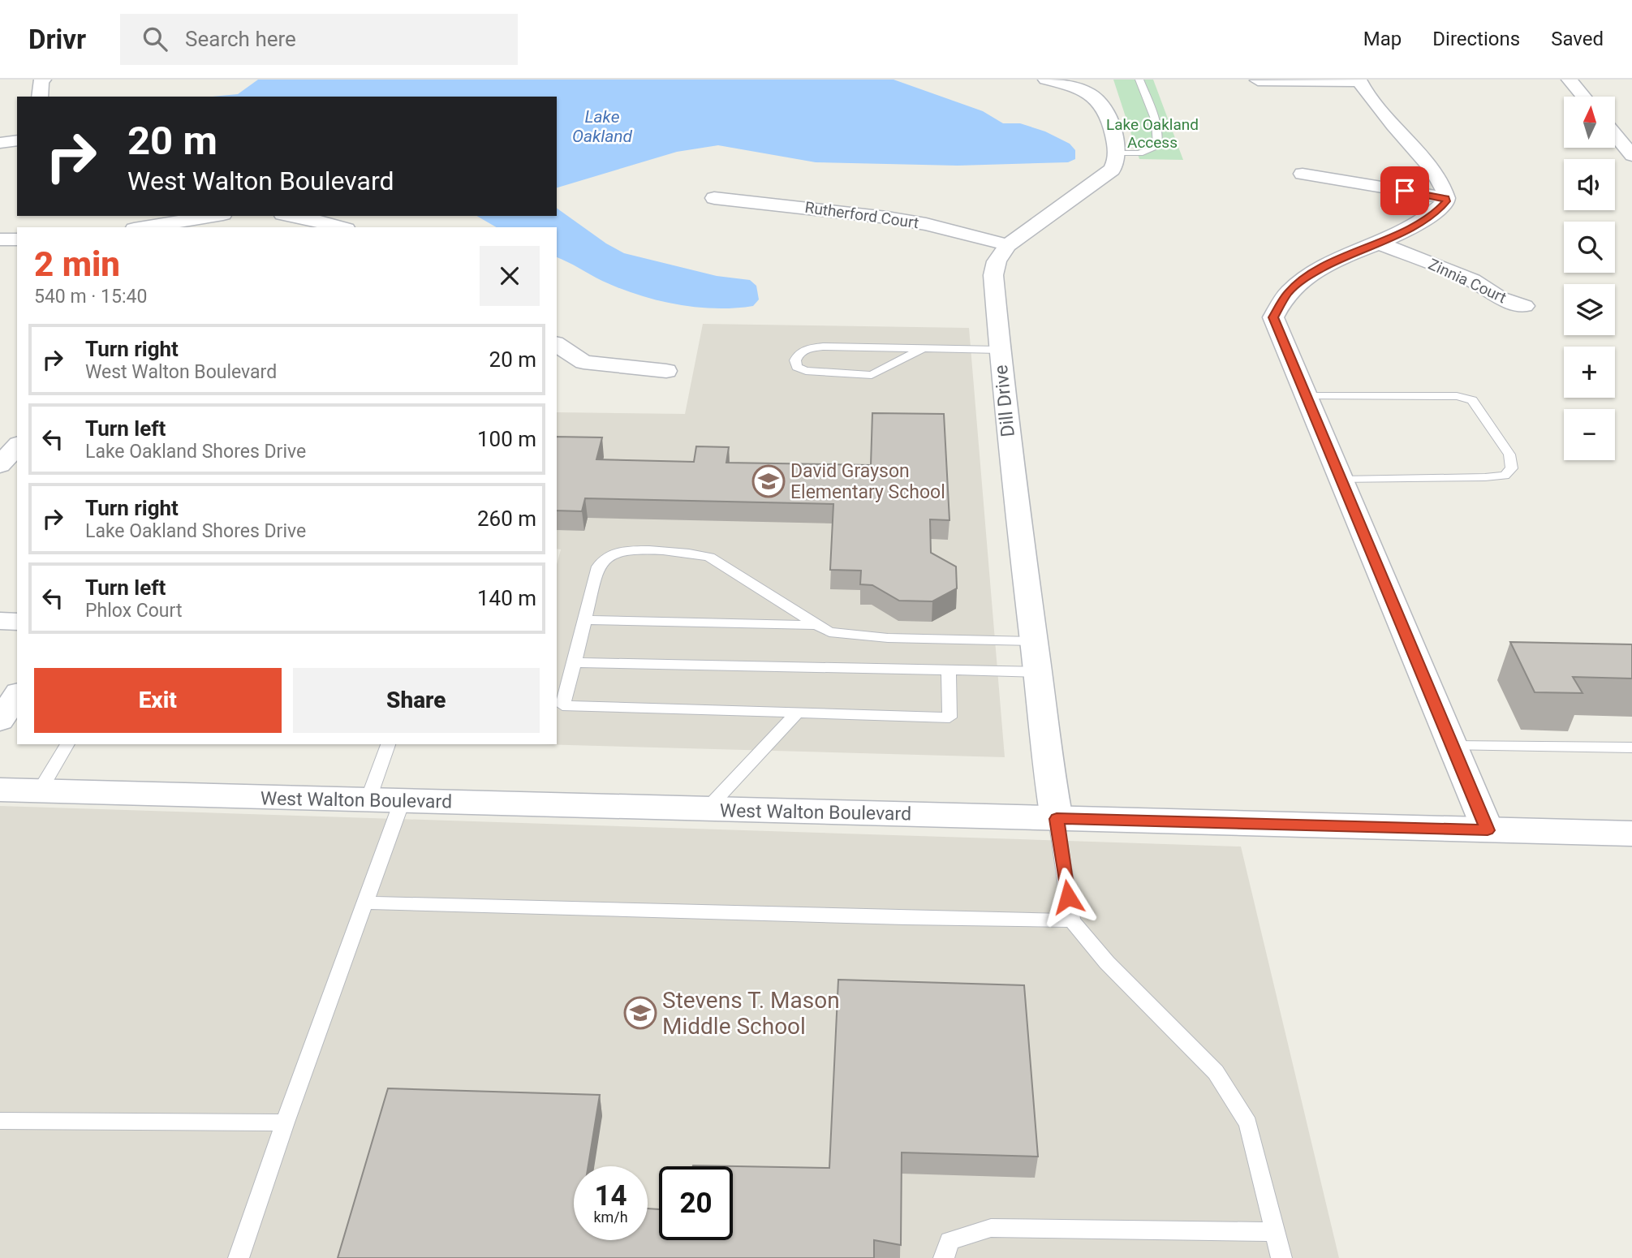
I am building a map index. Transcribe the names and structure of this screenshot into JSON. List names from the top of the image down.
{
  "streets": {
    "main road": ["West Walton Boulevard"],
    "street": ["Rutherford Court", "Zinnia Court", "Dill Drive"]
  },
  "crossings": [
    ["Rutherford Court", "Dill Drive"],
    ["Dill Drive", "West Walton Boulevard"]
  ],
  "water": ["Lake Oakland"],
  "parks": ["Lake Oakland Access"],
  "places": {
    "school or university": ["David Grayson Elementary School", "Stevens T. Mason Middle School"]
  },
  "north": "top",
  "page": {
    "header": "Drivr",
    "search": "Search here",
    "nav": ["Map", "Directions", "Saved"],
    "map_buttons": ["+", "−"],
    "turn": ["20 m", "West Walton Boulevard"],
    "heading": ["2 min", "540 m · 15:40"],
    "list": [
      {
        "name": "Turn right",
        "note": "West Walton Boulevard",
        "value": "20 m"
      },
      {
        "name": "Turn left",
        "note": "Lake Oakland Shores Drive",
        "value": "100 m"
      },
      {
        "name": "Turn right",
        "note": "Lake Oakland Shores Drive",
        "value": "260 m"
      },
      {
        "name": "Turn left",
        "note": "Phlox Court",
        "value": "140 m"
      }
    ],
    "buttons": ["Exit", "Share"],
    "speed": "14 km/h",
    "limit": "20"
  }
}
